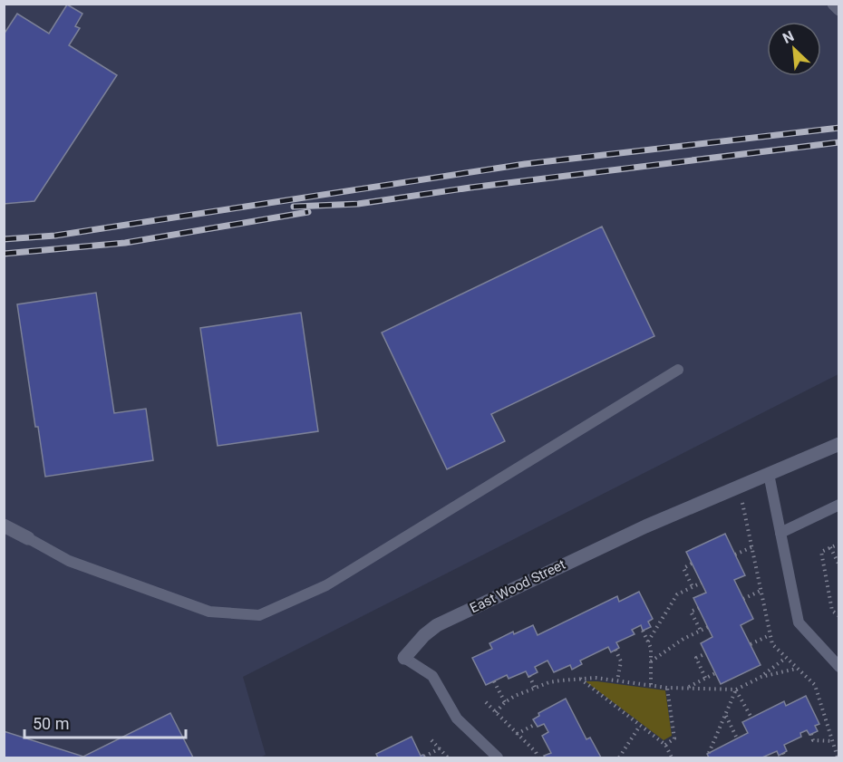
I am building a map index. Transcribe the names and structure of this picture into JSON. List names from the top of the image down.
{
  "streets": {
    "street": ["East Wood Street"]
  },
  "scale_bar": "50 m",
  "north": "top left"
}
